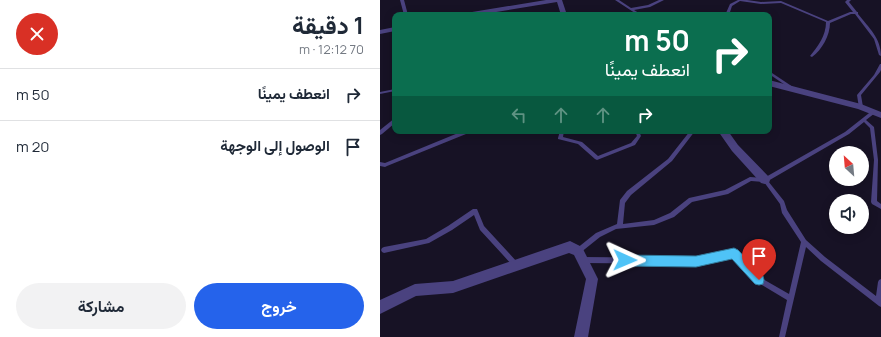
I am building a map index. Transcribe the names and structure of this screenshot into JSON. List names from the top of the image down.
{
  "north": "top left",
  "page": {
    "heading": ["1 دقيقة", "70 m · 12:12"],
    "turn": ["50 m", "انعطف يمينًا"],
    "list": [
      {
        "name": "انعطف يمينًا",
        "value": "50 m"
      },
      {
        "name": "الوصول إلى الوجهة",
        "value": "20 m"
      }
    ],
    "buttons": ["خروج", "مشاركة"]
  }
}
